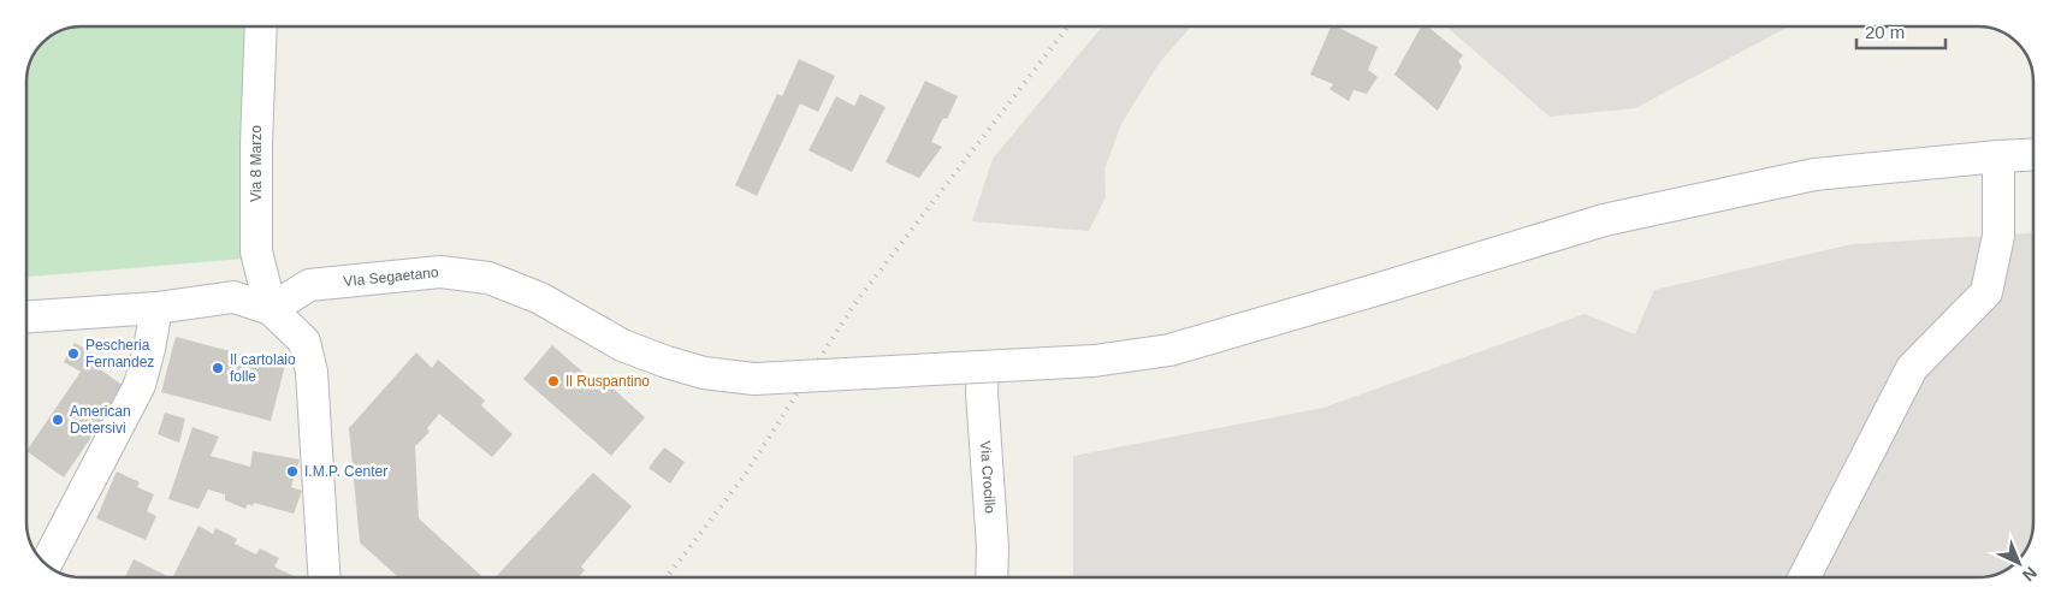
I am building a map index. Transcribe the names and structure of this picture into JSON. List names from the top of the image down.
{
  "streets": {
    "street": ["Via 8 Marzo", "VIa Segaetano", "Via Crocillo"]
  },
  "crossings": [
    ["Via 8 Marzo", "VIa Segaetano"],
    ["VIa Segaetano", "Via Crocillo"]
  ],
  "places": [
    "Pescheria Fernandez",
    "Il cartolaio folle",
    "Il Ruspantino",
    "American Detersivi",
    "I.M.P. Center"
  ],
  "scale_bar": "20 m",
  "north": "bottom right"
}
